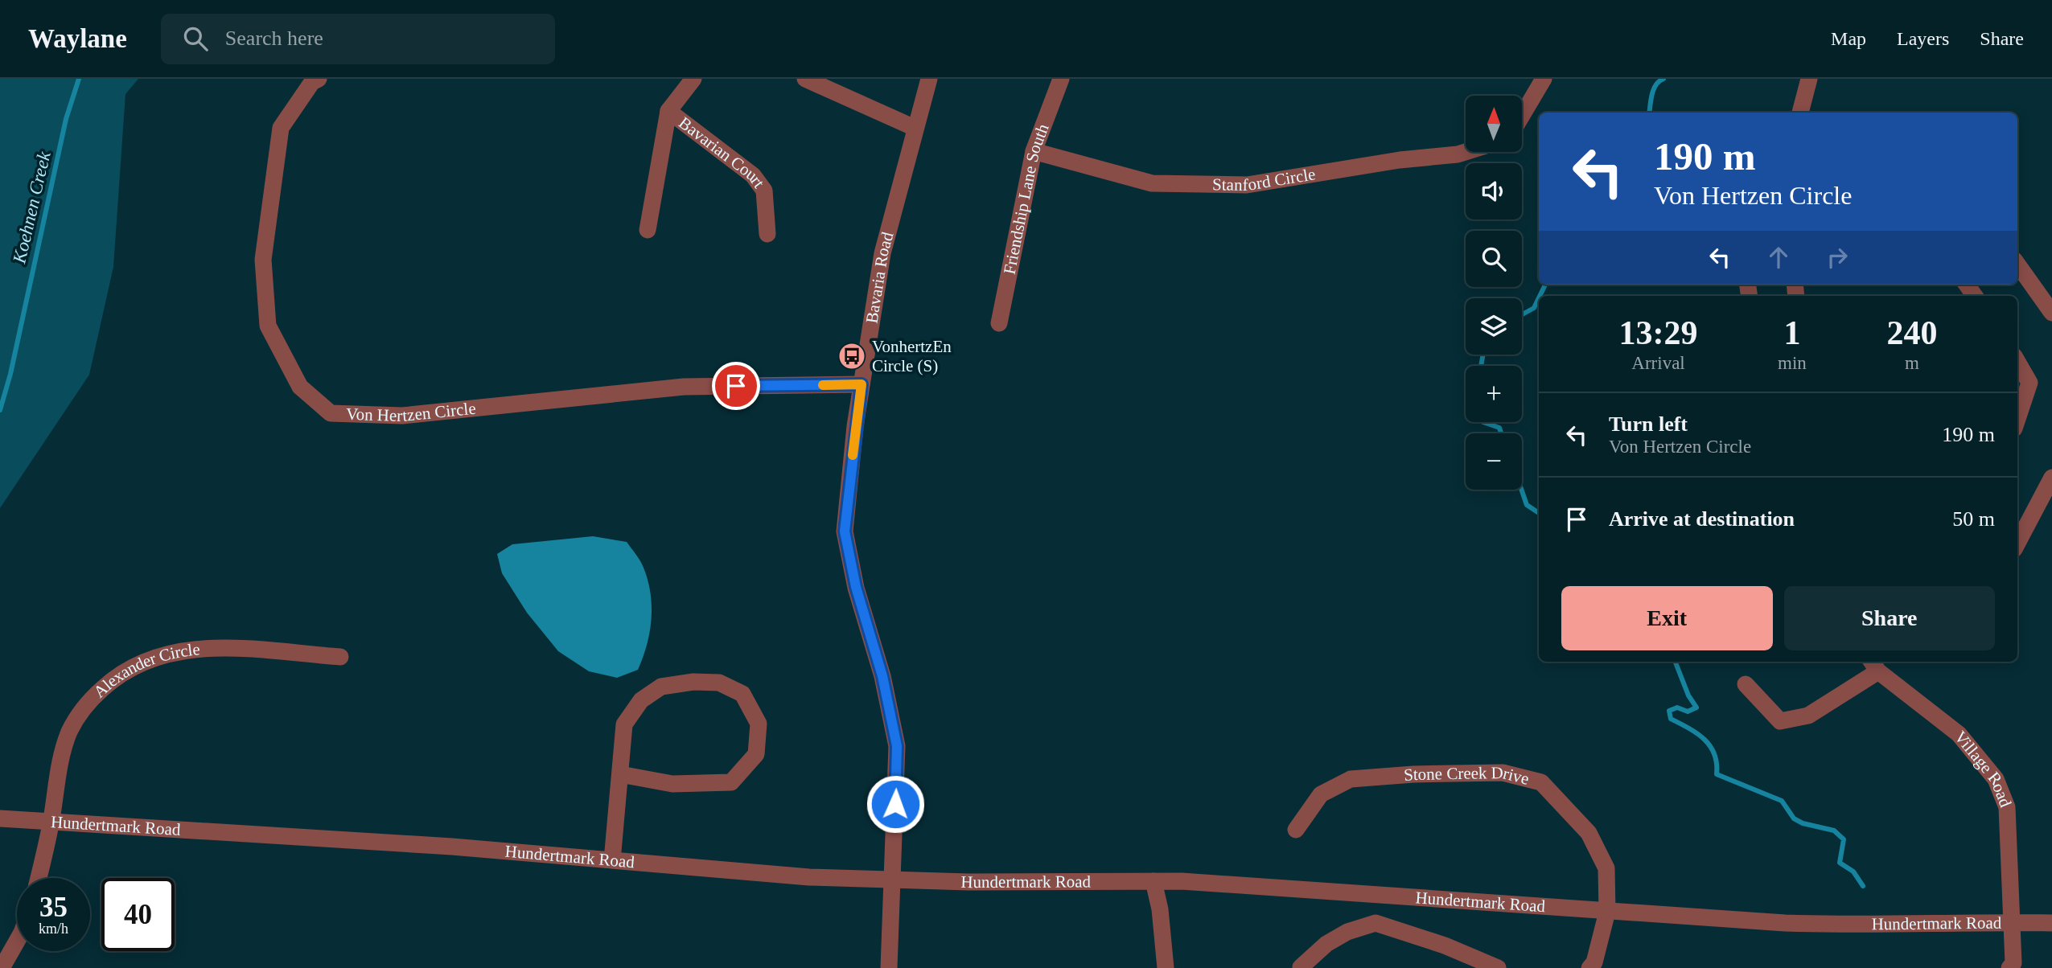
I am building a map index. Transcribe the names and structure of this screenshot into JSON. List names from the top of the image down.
{
  "streets": {
    "street": [
      "Bavarian Court",
      "Stanford Circle",
      "Friendship Lane South",
      "Bavaria Road",
      "Von Hertzen Circle",
      "Alexander Circle",
      "Village Road",
      "Stone Creek Drive",
      "Hundertmark Road"
    ]
  },
  "crossings": [
    ["Stanford Circle", "Friendship Lane South"],
    ["Bavaria Road", "Von Hertzen Circle"],
    ["Bavaria Road", "Hundertmark Road"],
    ["Alexander Circle", "Hundertmark Road"],
    ["Village Road", "Hundertmark Road"],
    ["Stone Creek Drive", "Hundertmark Road"]
  ],
  "water": ["Koehnen Creek"],
  "places": {
    "bus stop": ["VonhertzEn Circle (S)"]
  },
  "north": "top",
  "page": {
    "header": "Waylane",
    "search": "Search here",
    "nav": ["Map", "Layers", "Share"],
    "map_buttons": ["+", "−"],
    "turn": ["190 m", "Von Hertzen Circle"],
    "eta": [
      "13:29",
      "Arrival",
      "1",
      "min",
      "240",
      "m"
    ],
    "list": [
      {
        "name": "Turn left",
        "note": "Von Hertzen Circle",
        "value": "190 m"
      },
      {
        "name": "Arrive at destination",
        "value": "50 m"
      }
    ],
    "buttons": ["Exit", "Share"],
    "speed": "35 km/h",
    "limit": "40"
  }
}
